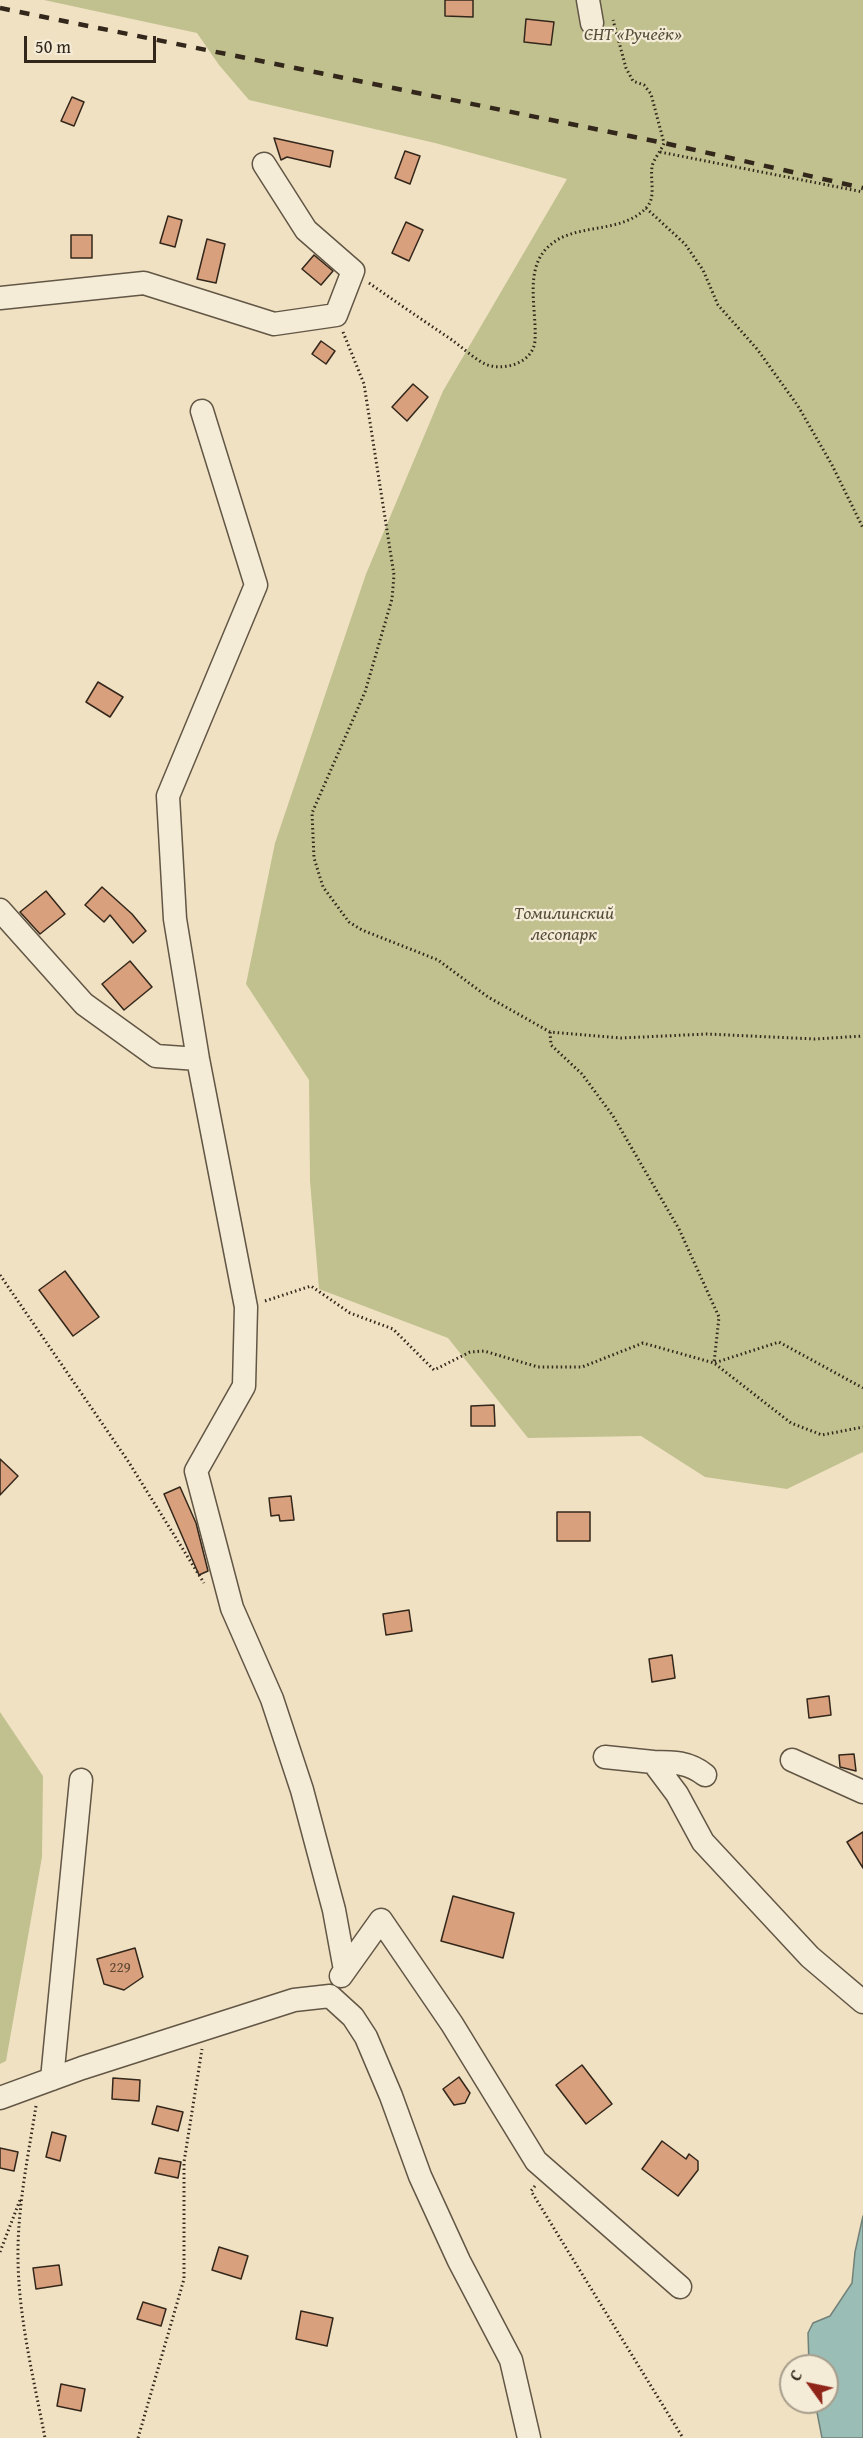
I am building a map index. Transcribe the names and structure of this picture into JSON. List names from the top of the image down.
{
  "parks": ["СНТ «Ручеёк»", "Томилинский лесопарк"],
  "house_numbers": ["229"],
  "scale_bar": "50 m",
  "north": "top left"
}
